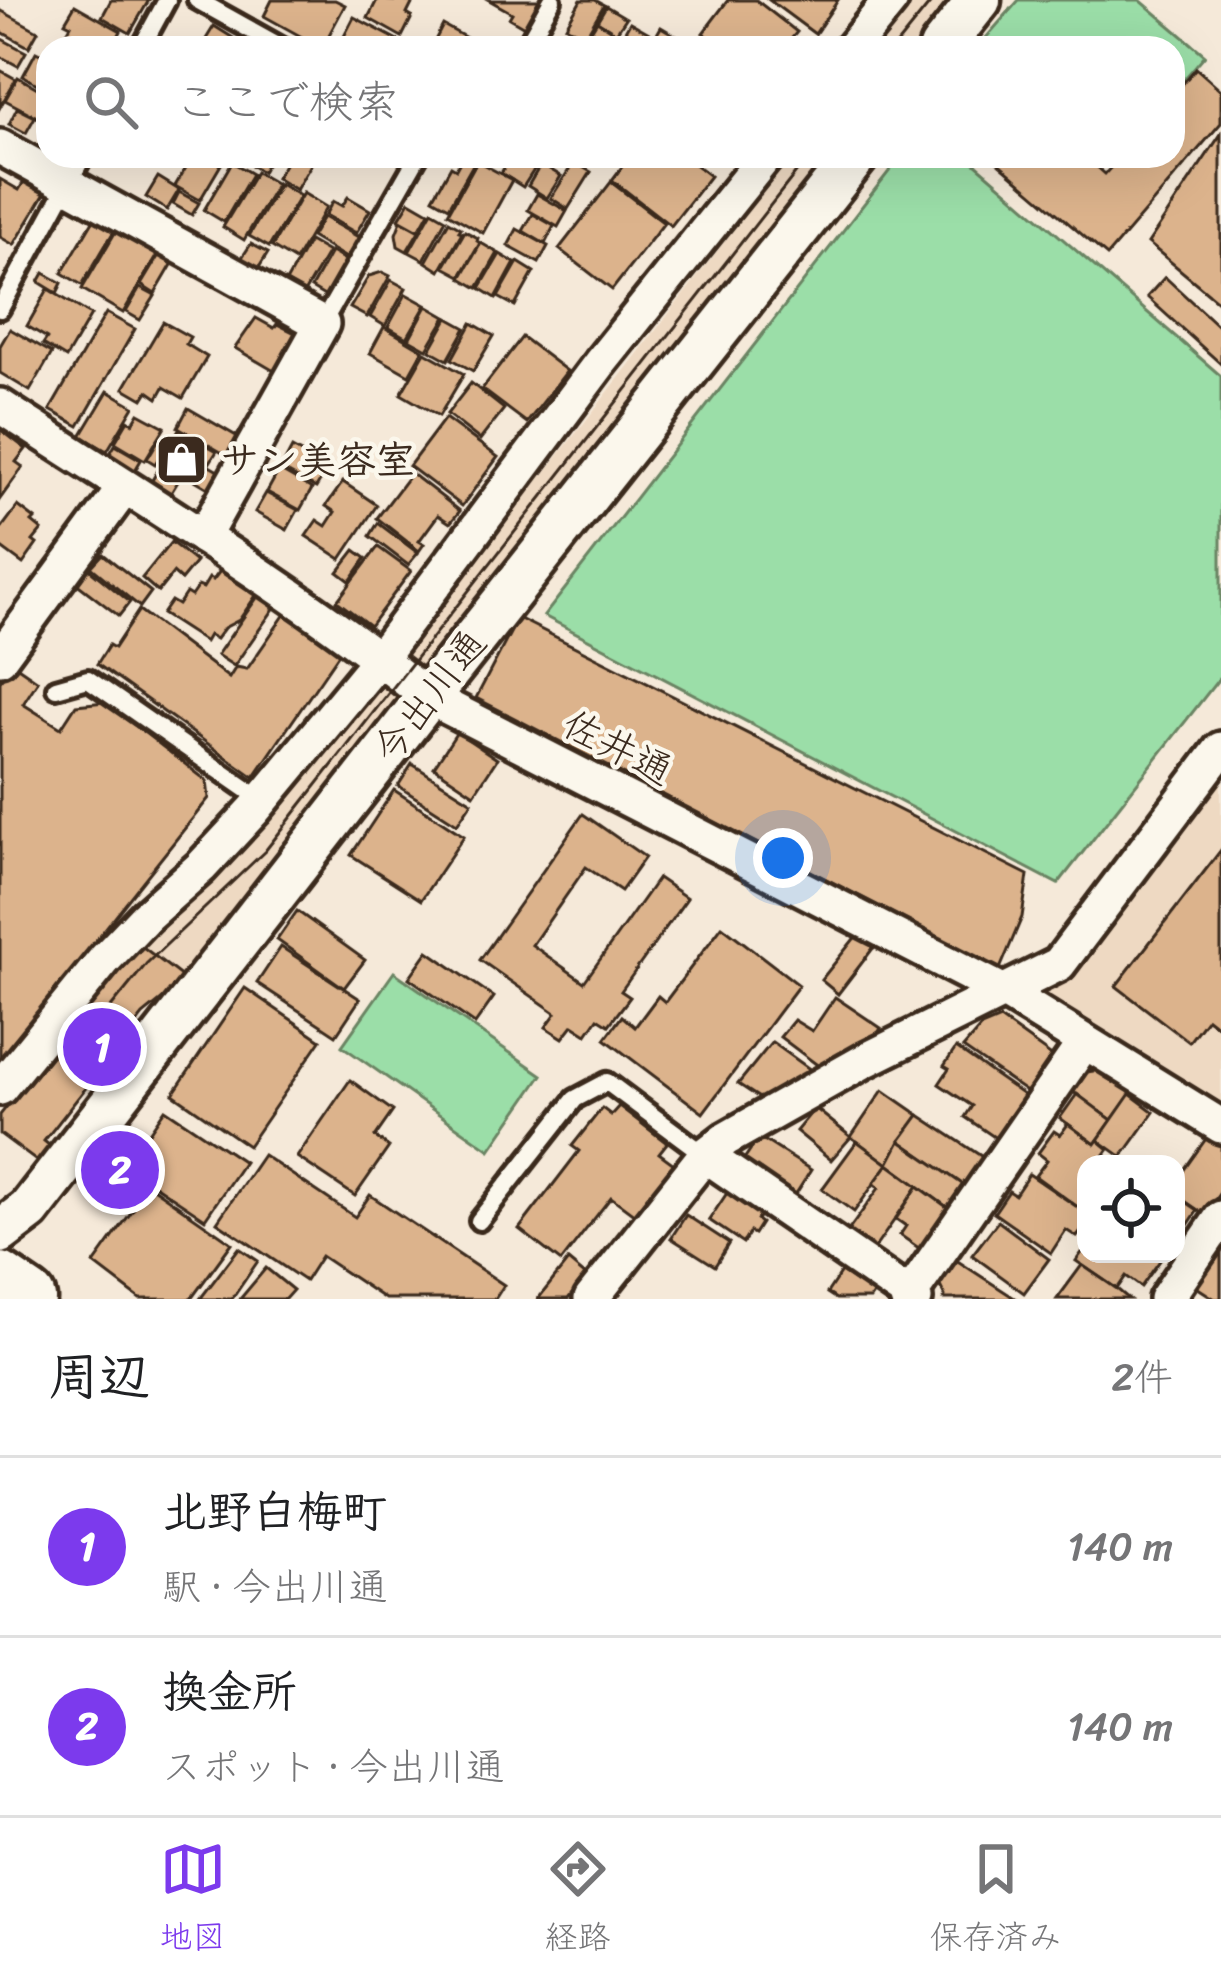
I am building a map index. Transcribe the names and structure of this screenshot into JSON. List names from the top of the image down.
{
  "streets": {
    "street": ["今出川通", "佐井通"]
  },
  "crossings": [
    ["今出川通", "佐井通"]
  ],
  "places": {
    "shop": ["サン美容室"]
  },
  "page": {
    "search": "ここで検索",
    "pins": ["1", "2"],
    "heading": ["周辺", "2件"],
    "list": [
      {
        "mark": "1",
        "name": "北野白梅町",
        "note": "駅 · 今出川通",
        "value": "140 m"
      },
      {
        "mark": "2",
        "name": "換金所",
        "note": "スポット · 今出川通",
        "value": "140 m"
      }
    ],
    "nav": ["地図", "経路", "保存済み"]
  }
}
